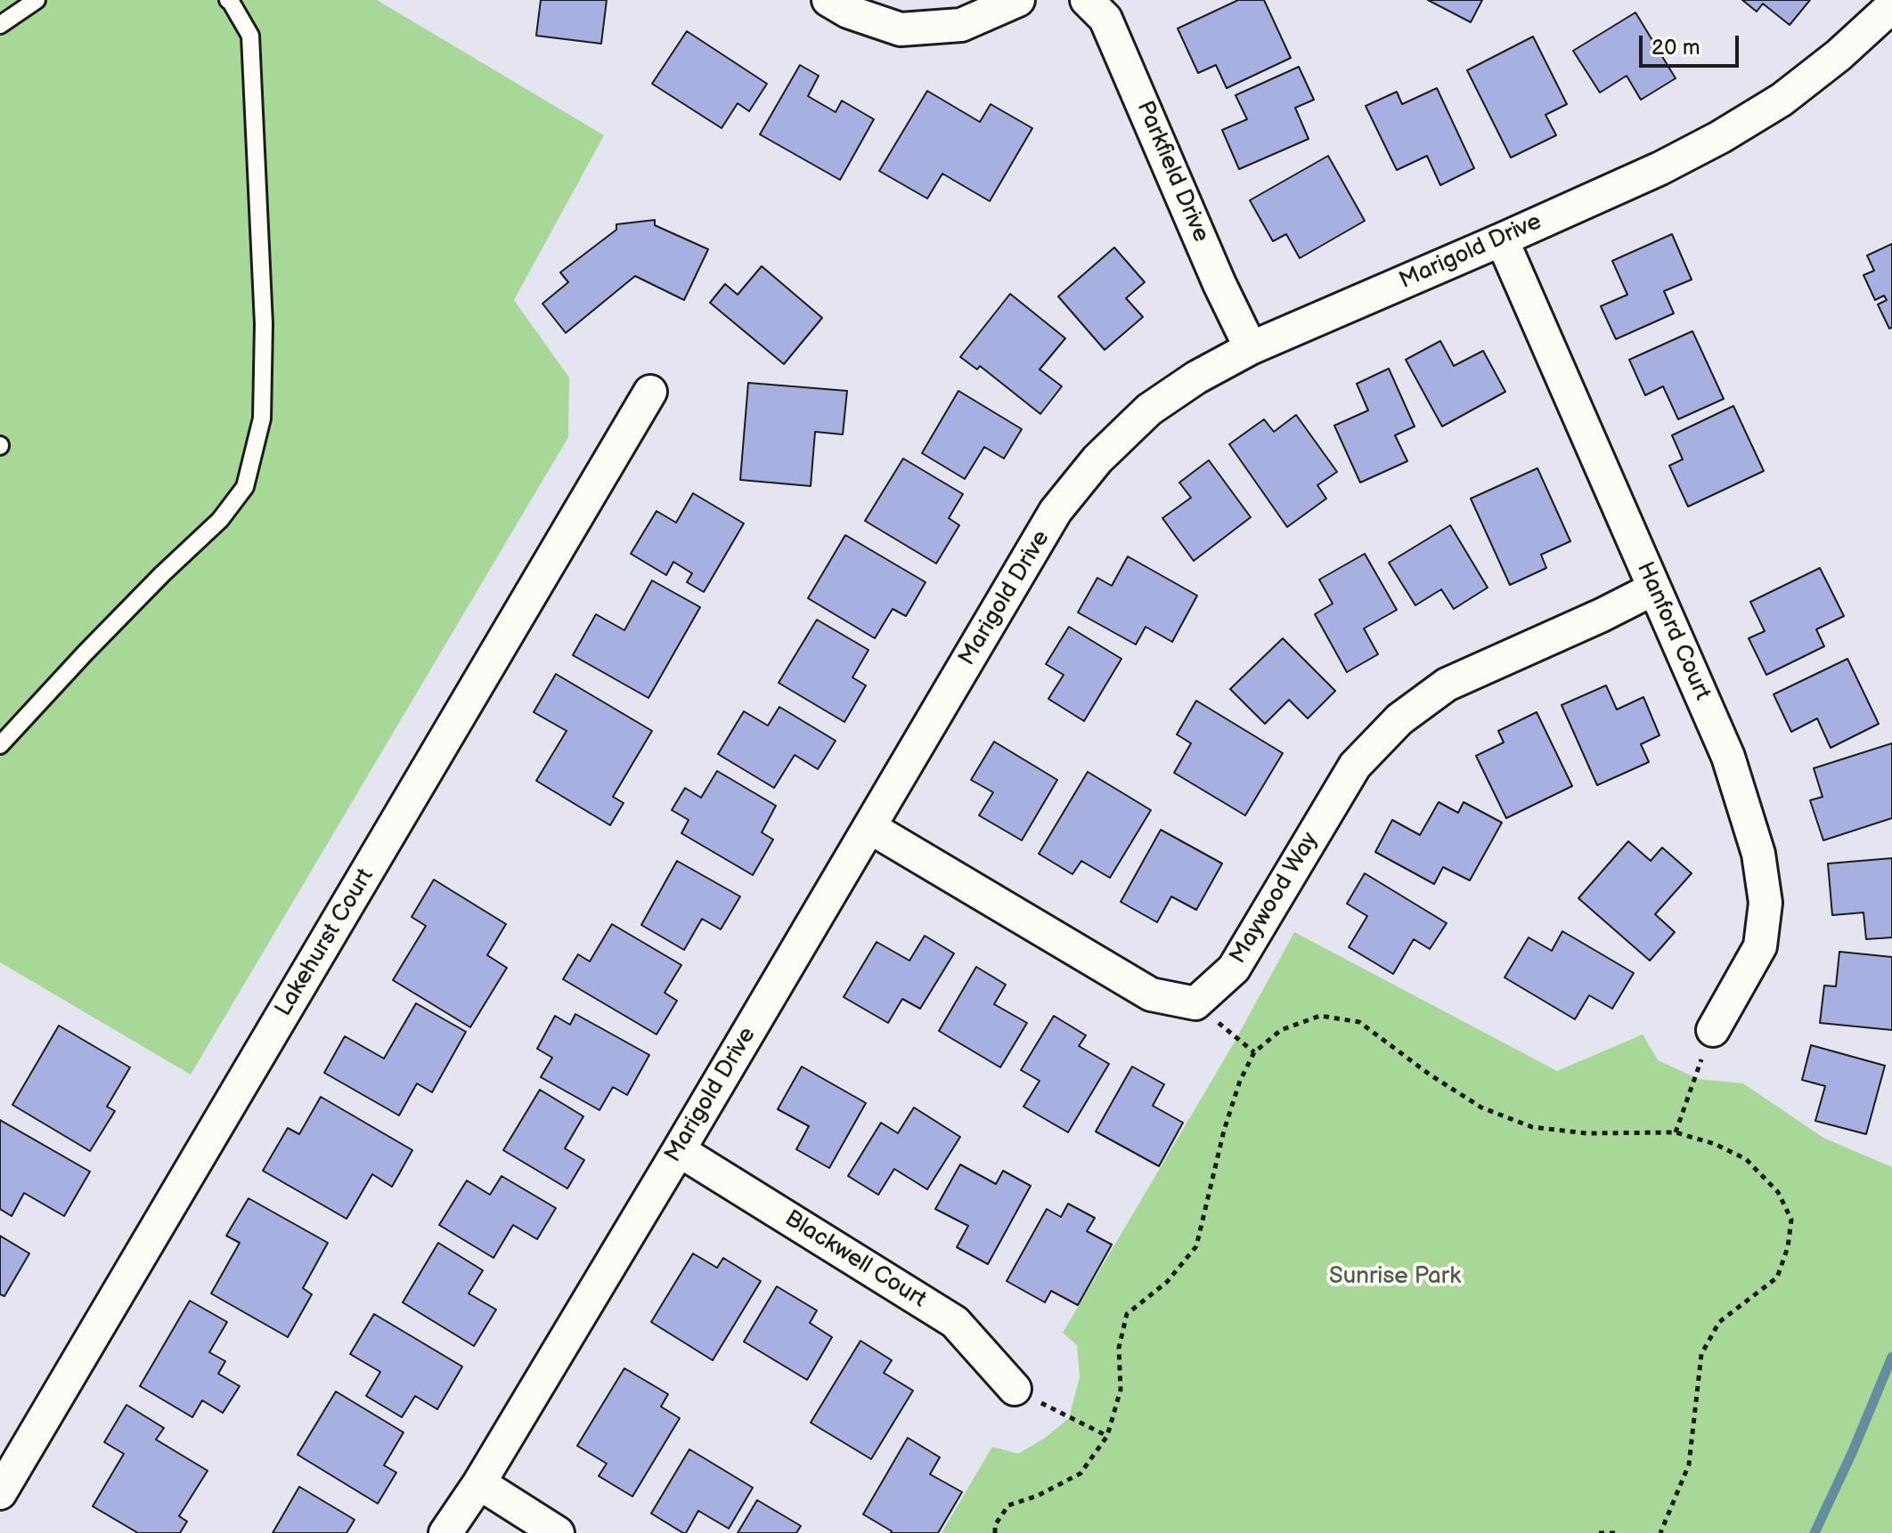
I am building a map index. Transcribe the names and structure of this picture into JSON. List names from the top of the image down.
{
  "streets": {
    "street": [
      "Parkfield Drive",
      "Marigold Drive",
      "Hanford Court",
      "Maywood Way",
      "Lakehurst Court",
      "Blackwell Court"
    ]
  },
  "crossings": [
    ["Parkfield Drive", "Marigold Drive"],
    ["Marigold Drive", "Hanford Court"],
    ["Marigold Drive", "Blackwell Court"],
    ["Hanford Court", "Maywood Way"]
  ],
  "parks": ["Sunrise Park"],
  "scale_bar": "20 m"
}
